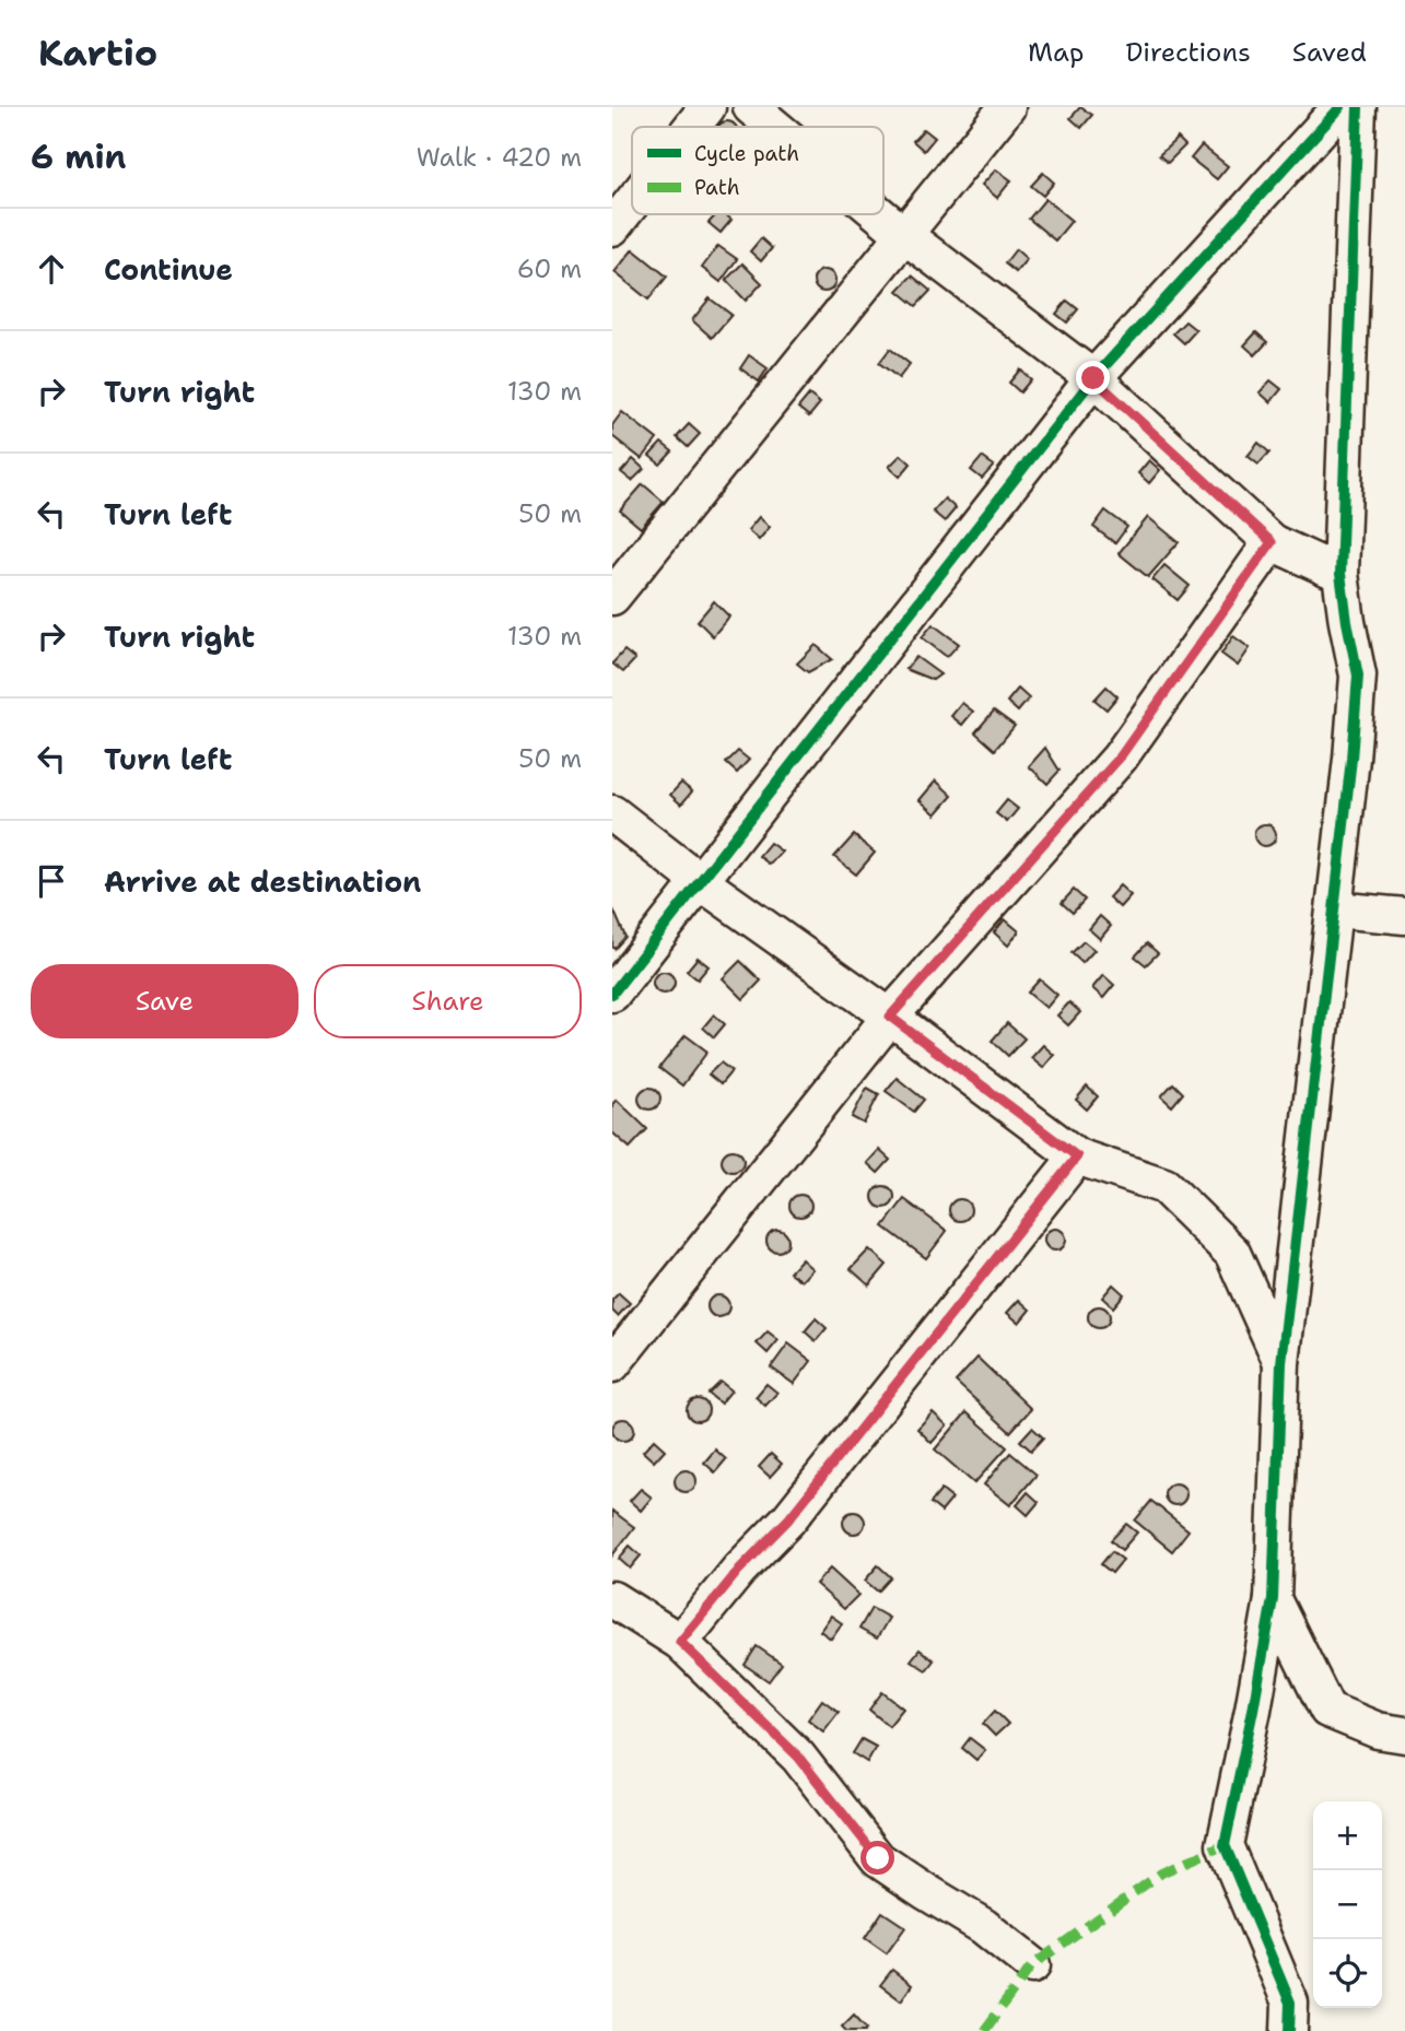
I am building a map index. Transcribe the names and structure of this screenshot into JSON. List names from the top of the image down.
{
  "legend": ["Cycle path", "Path"],
  "page": {
    "header": "Kartio",
    "nav": ["Map", "Directions", "Saved"],
    "heading": ["6 min", "Walk · 420 m"],
    "list": [
      ["Continue", "60 m"],
      ["Turn right", "130 m"],
      ["Turn left", "50 m"],
      ["Turn right", "130 m"],
      ["Turn left", "50 m"],
      "Arrive at destination"
    ],
    "buttons": ["Save", "Share"],
    "map_buttons": ["+", "−"]
  }
}
